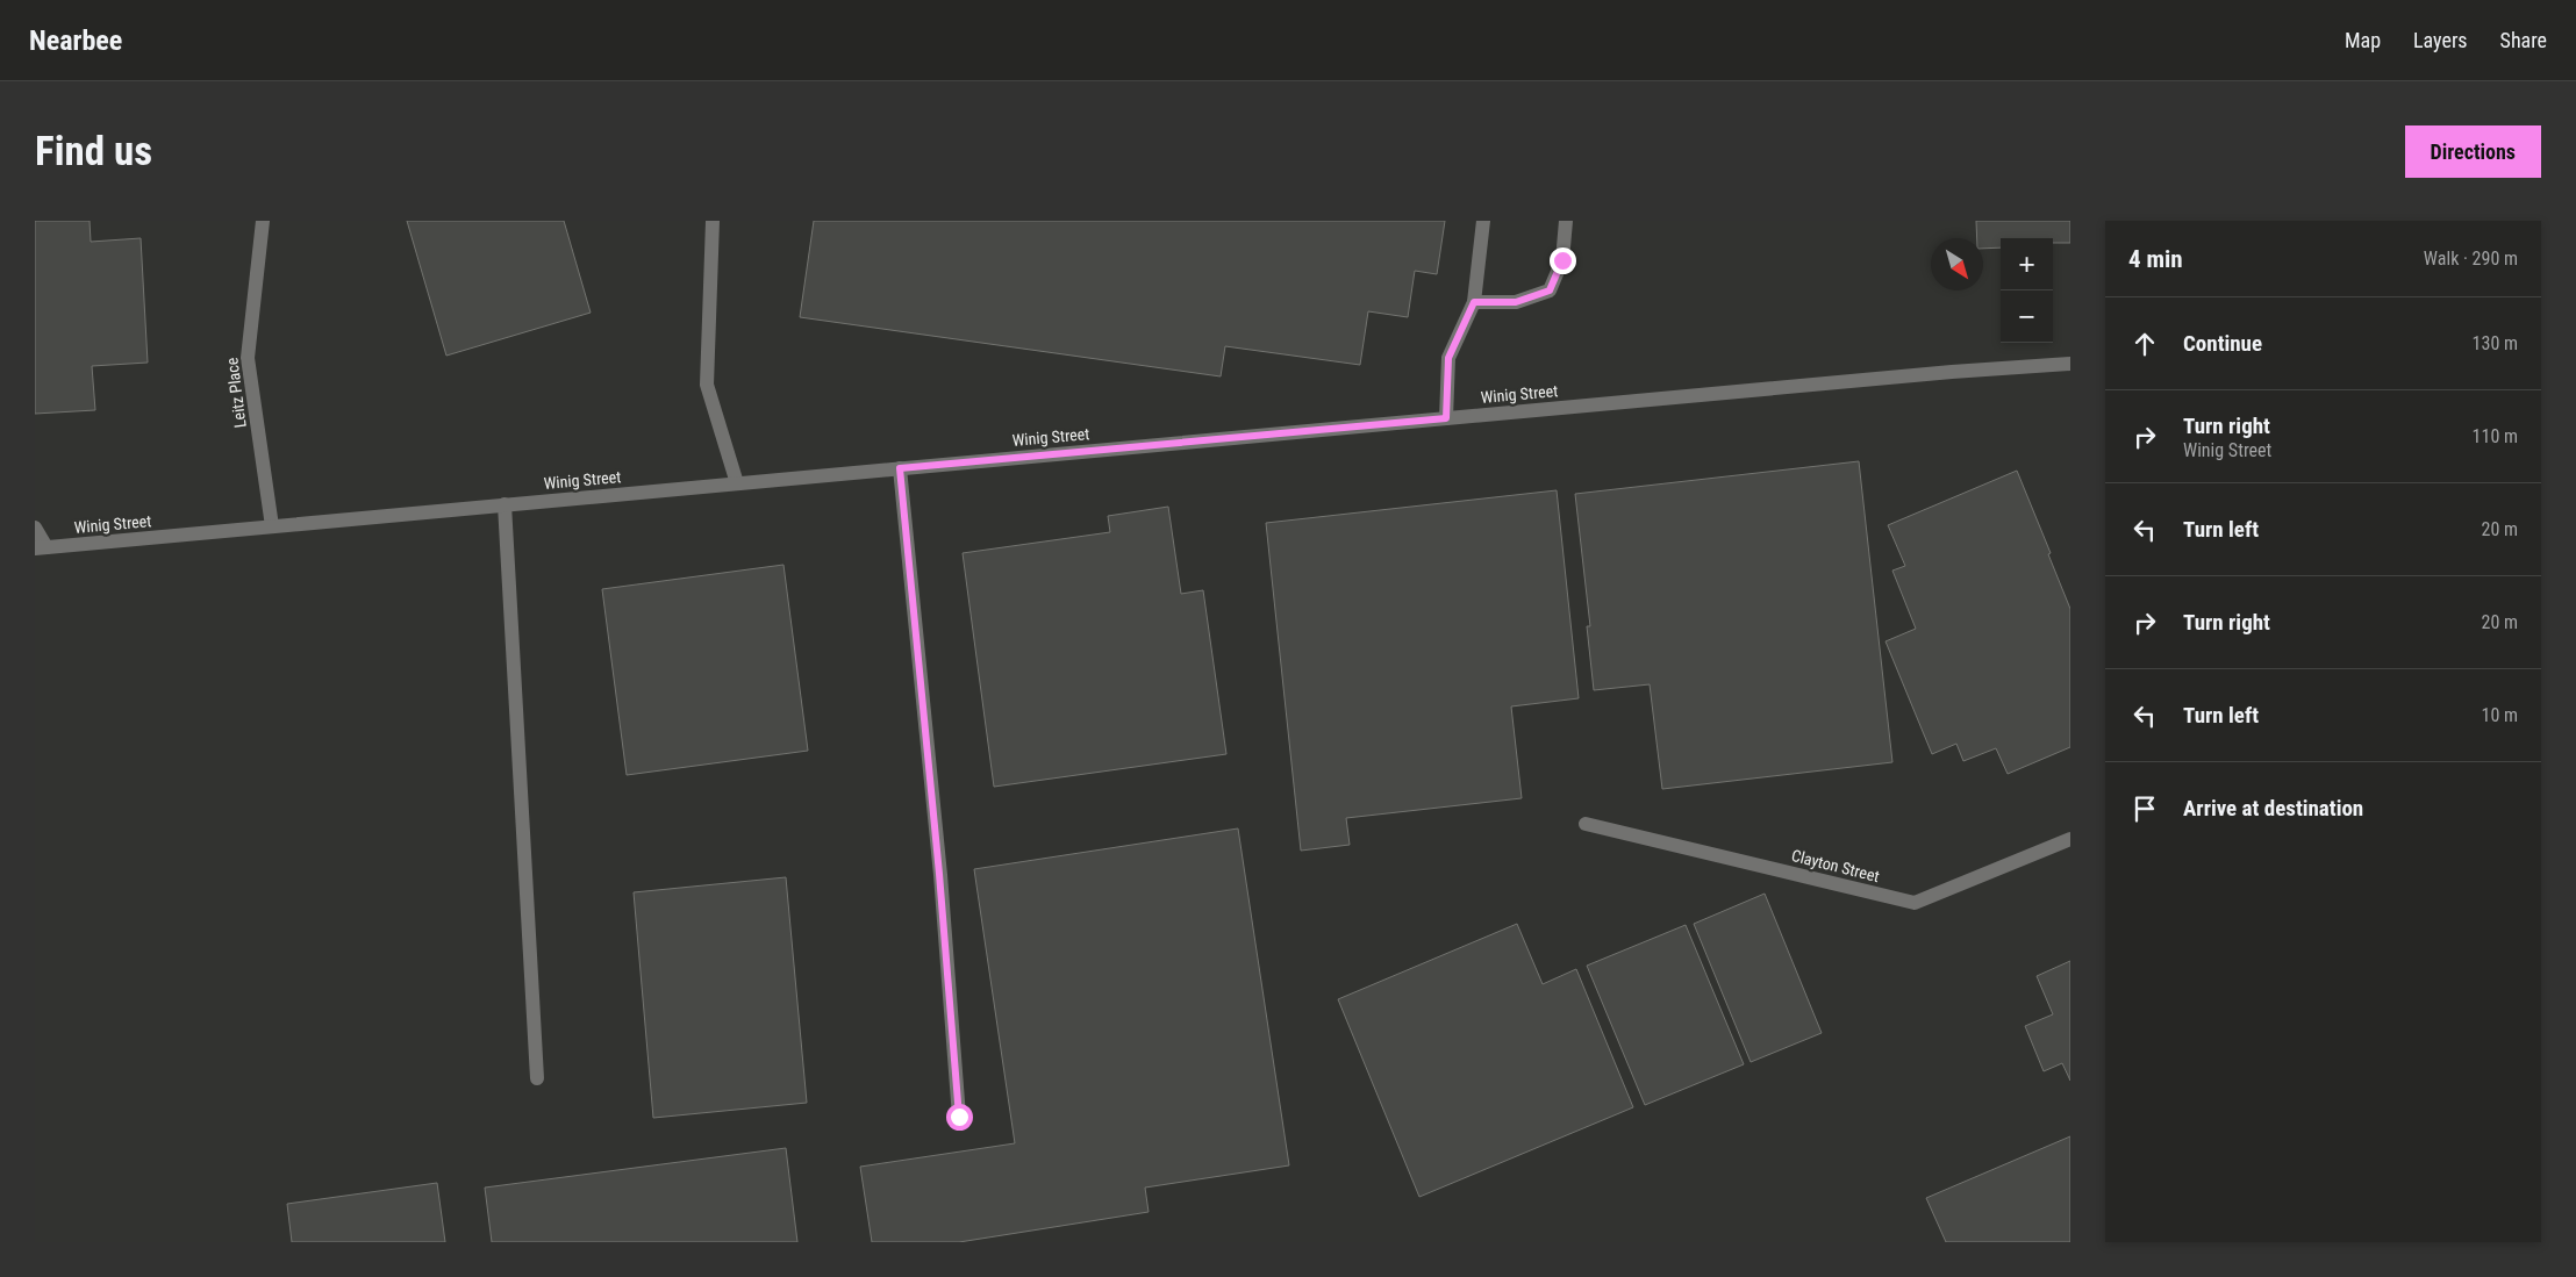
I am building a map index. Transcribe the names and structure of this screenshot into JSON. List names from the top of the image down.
{
  "streets": {
    "street": ["Leitz Place", "Winig Street", "Clayton Street"]
  },
  "crossings": [
    ["Leitz Place", "Winig Street"]
  ],
  "north": "bottom right",
  "page": {
    "header": "Nearbee",
    "nav": ["Map", "Layers", "Share"],
    "buttons": "Directions",
    "title": "Find us",
    "heading": ["4 min", "Walk · 290 m"],
    "map_buttons": ["+", "−"],
    "list": [
      ["Continue", "130 m"],
      ["Turn right", "Winig Street", "110 m"],
      ["Turn left", "20 m"],
      ["Turn right", "20 m"],
      ["Turn left", "10 m"],
      "Arrive at destination"
    ]
  }
}
